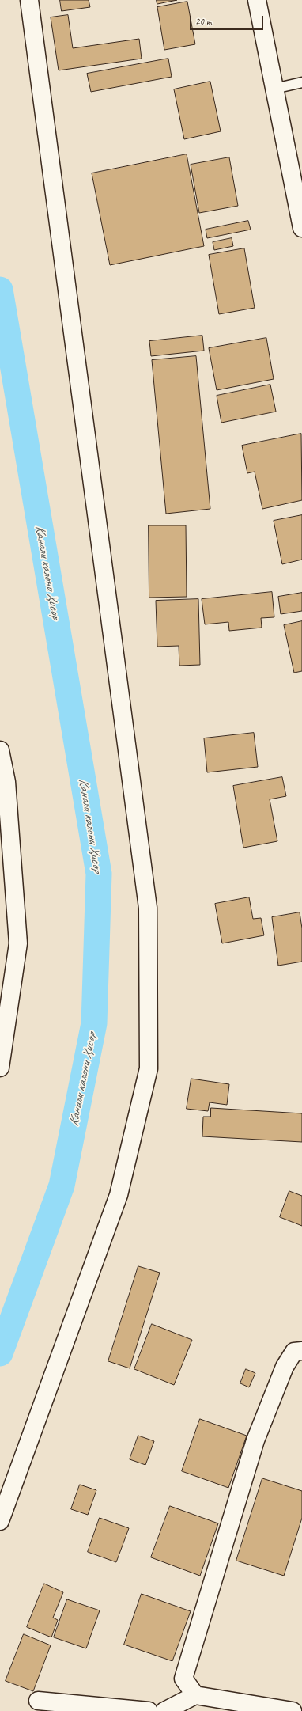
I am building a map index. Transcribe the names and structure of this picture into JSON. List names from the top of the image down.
{
  "water": ["Канали калони Ҳисор"],
  "scale_bar": "20 m"
}
